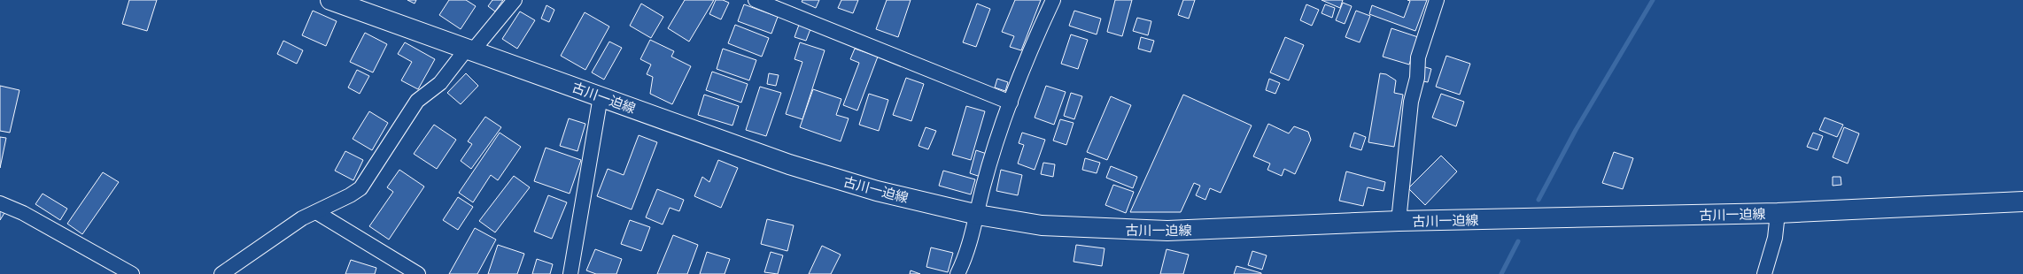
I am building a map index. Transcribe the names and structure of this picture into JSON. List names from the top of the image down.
{
  "streets": {
    "main road": ["古川一迫線"]
  }
}
